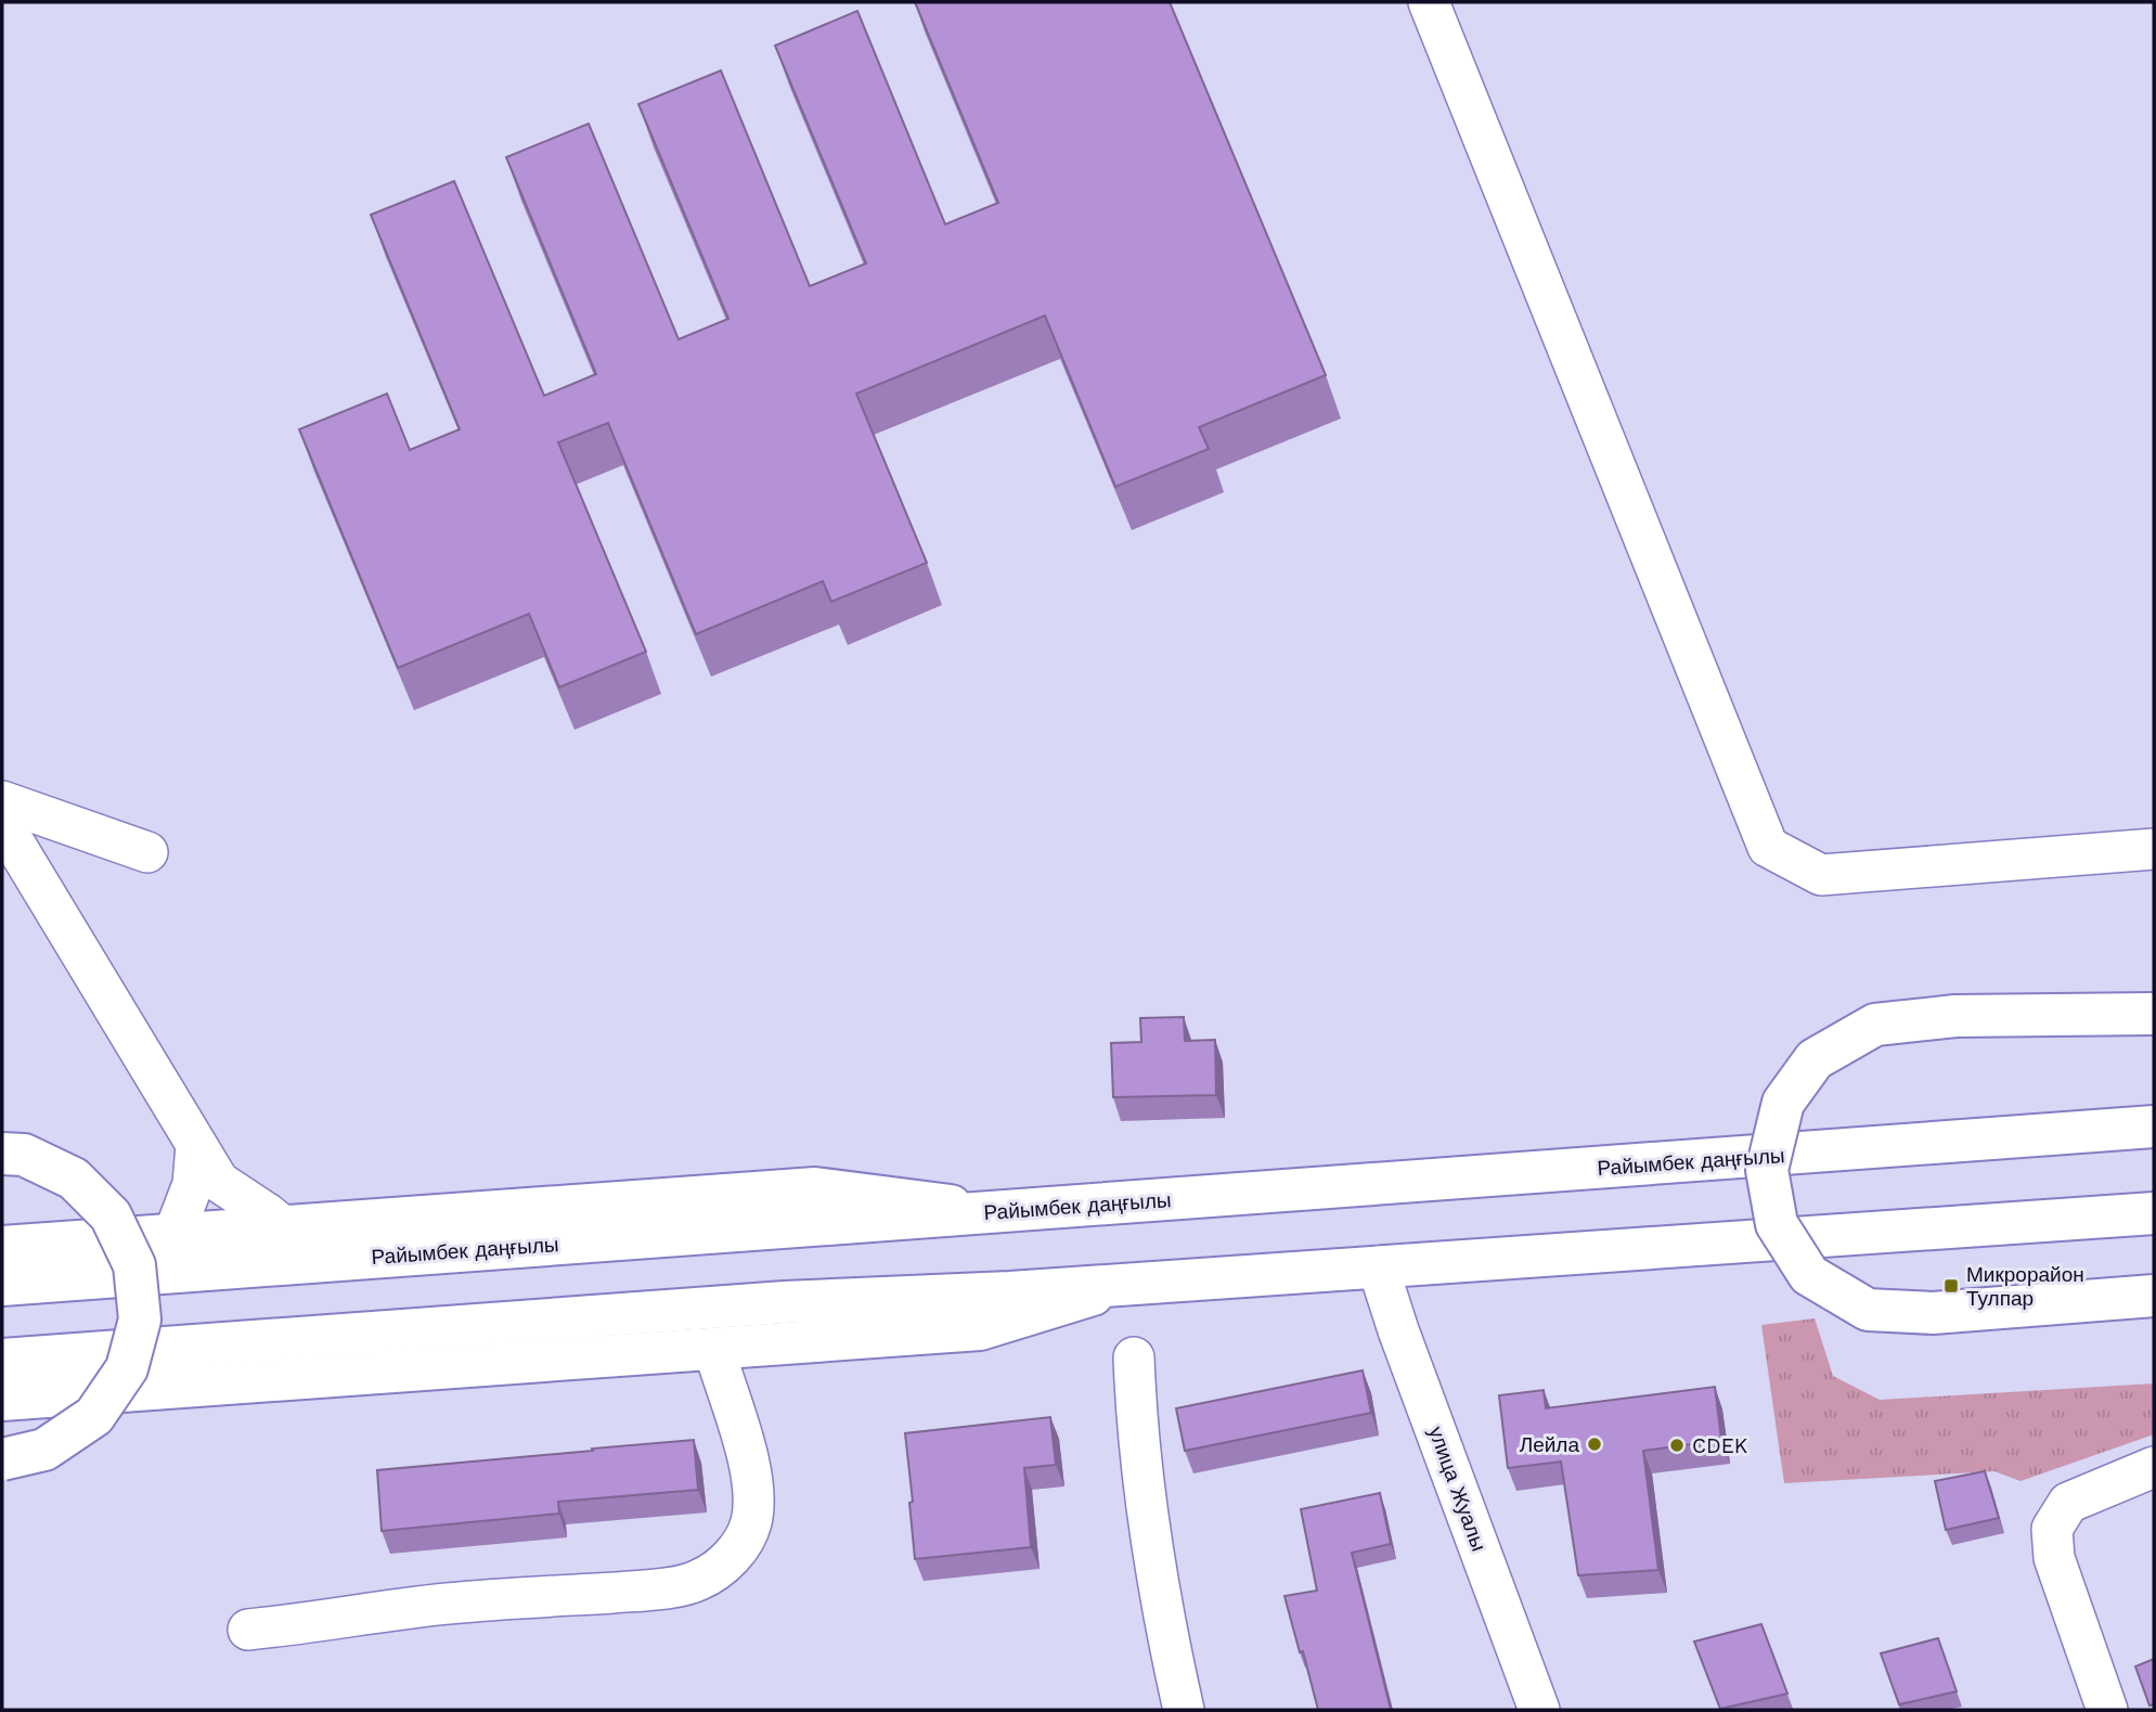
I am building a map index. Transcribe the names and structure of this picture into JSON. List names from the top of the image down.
{
  "streets": {
    "main road": ["Райымбек даңғылы"],
    "street": ["улица Жуалы"]
  },
  "places": {
    "transit": ["Микрорайон Тулпар"],
    "other": ["Лейла", "CDEK"]
  }
}
